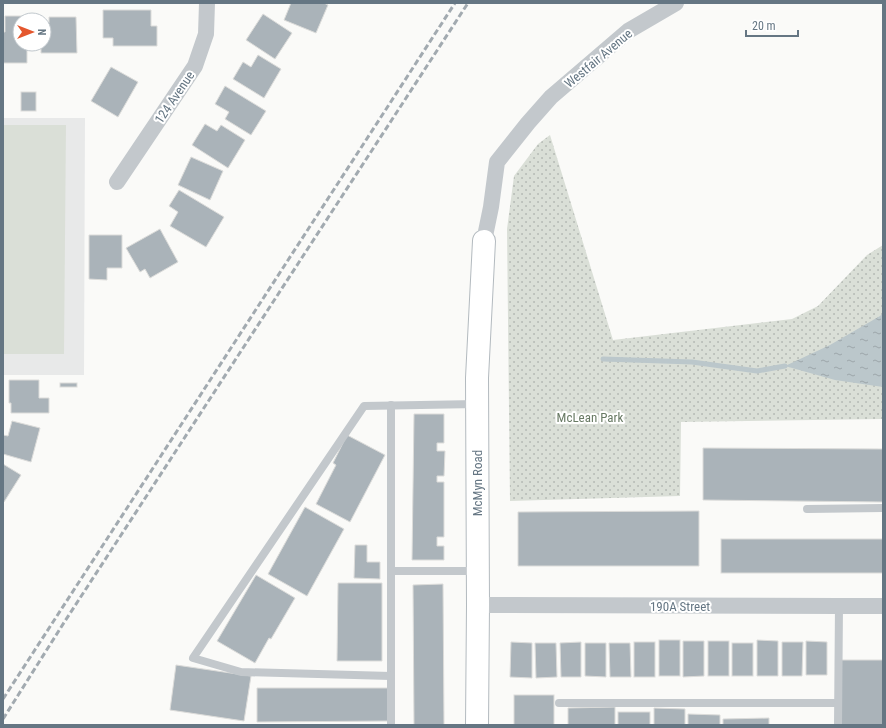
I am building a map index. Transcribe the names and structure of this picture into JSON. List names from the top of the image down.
{
  "streets": {
    "street": [
      "Westfair Avenue",
      "124 Avenue",
      "McMyn Road",
      "190A Street"
    ]
  },
  "crossings": [
    ["Westfair Avenue", "McMyn Road"],
    ["McMyn Road", "190A Street"]
  ],
  "parks": ["McLean Park"],
  "scale_bar": "20 m",
  "north": "right"
}
